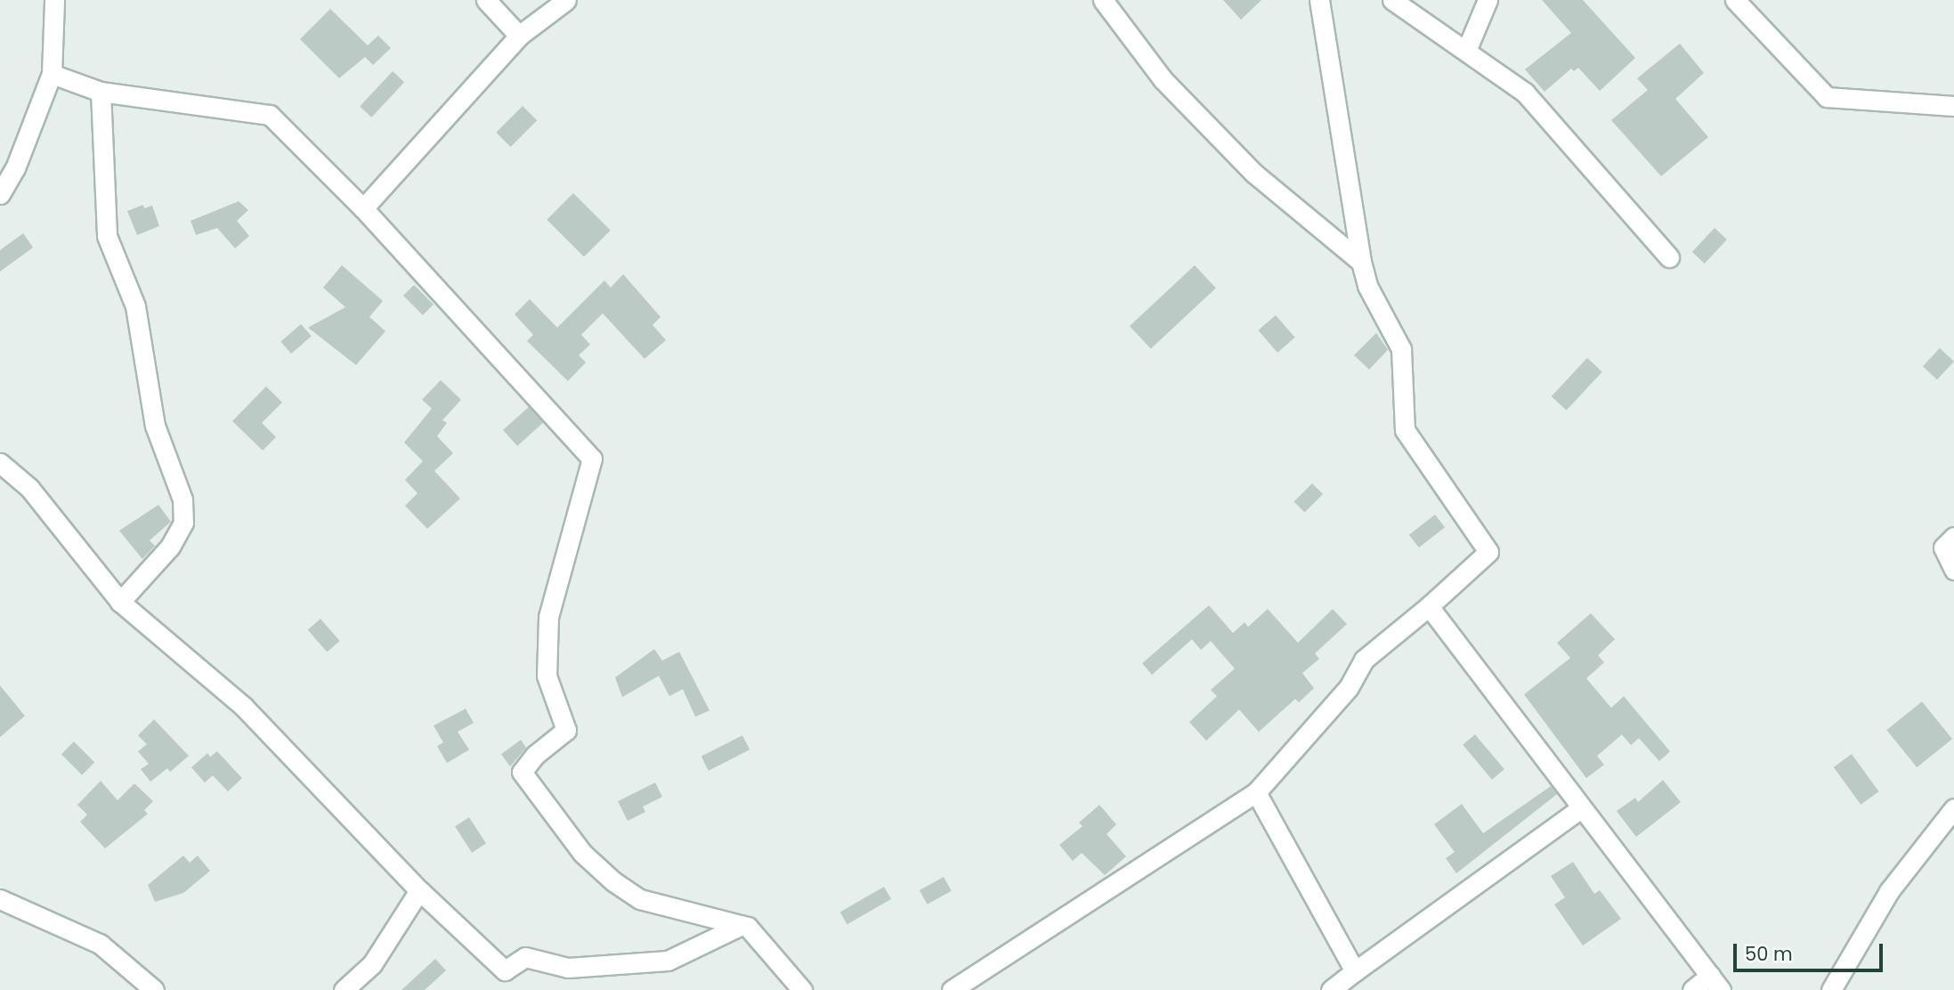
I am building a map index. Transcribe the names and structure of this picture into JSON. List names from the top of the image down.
{
  "scale_bar": "50 m"
}
